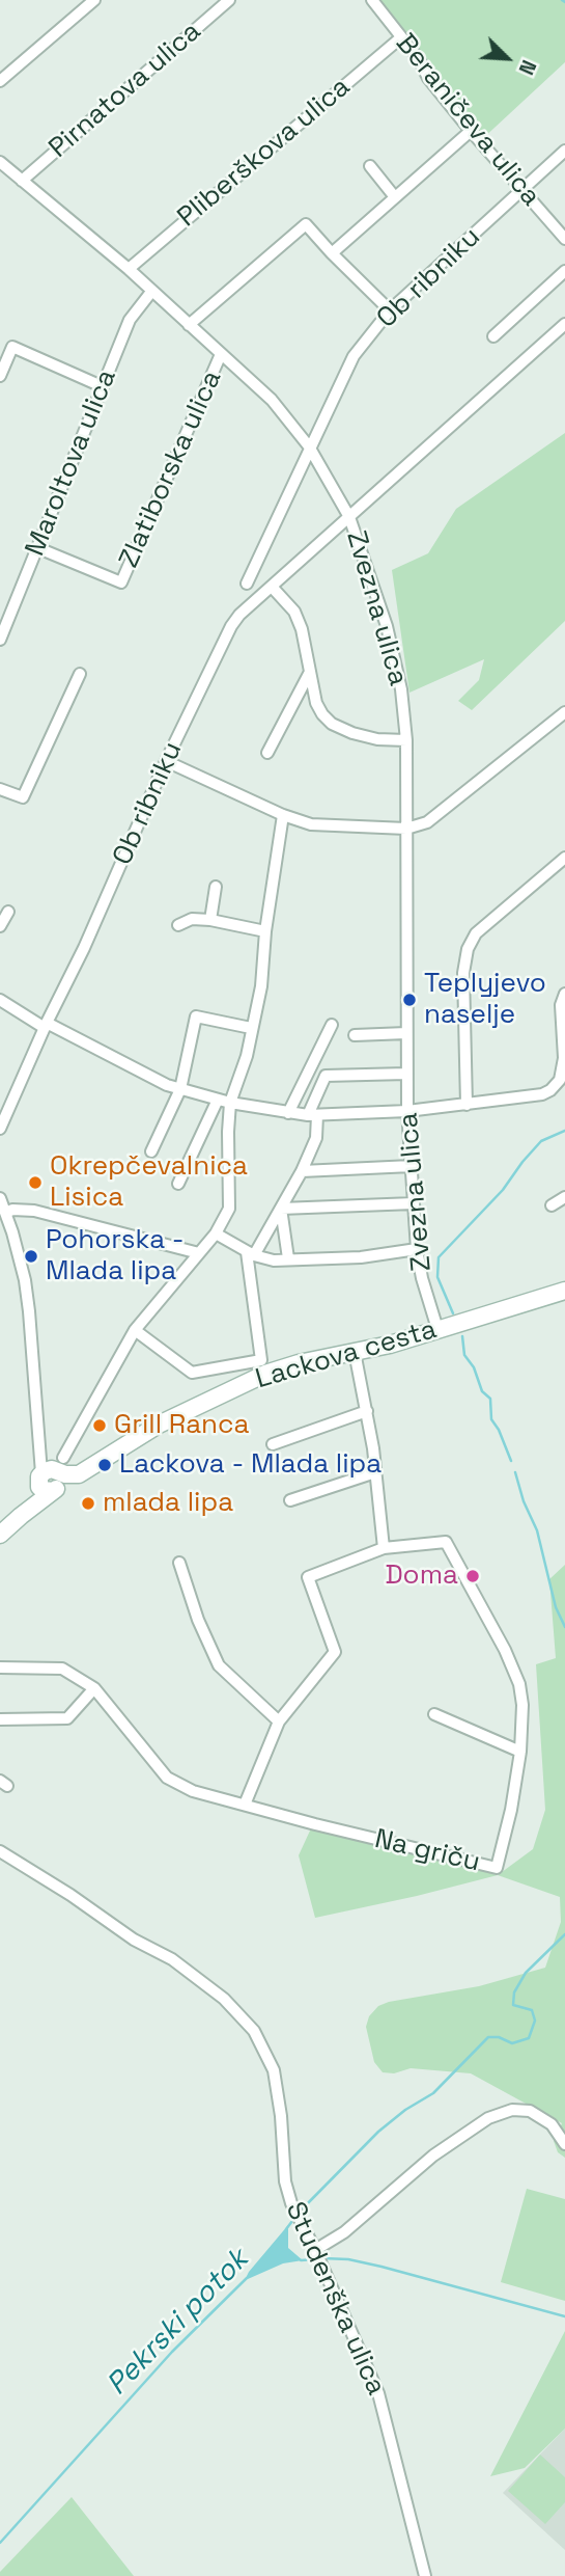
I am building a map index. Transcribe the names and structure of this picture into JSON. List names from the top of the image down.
{
  "streets": {
    "street": [
      "Pirnatova ulica",
      "Beraničeva ulica",
      "Pliberškova ulica",
      "Ob ribniku",
      "Maroltova ulica",
      "Zlatiborska ulica",
      "Zvezna ulica",
      "Lackova cesta",
      "Na griču",
      "Studenška ulica"
    ]
  },
  "crossings": [
    ["Pirnatova ulica", "Zvezna ulica"],
    ["Beraničeva ulica", "Pliberškova ulica"],
    ["Beraničeva ulica", "Ob ribniku"],
    ["Pliberškova ulica", "Zvezna ulica"],
    ["Ob ribniku", "Zvezna ulica"],
    ["Maroltova ulica", "Zlatiborska ulica"],
    ["Maroltova ulica", "Zvezna ulica"],
    ["Zlatiborska ulica", "Zvezna ulica"],
    ["Zvezna ulica", "Lackova cesta"]
  ],
  "water": ["Pekrski potok"],
  "places": [
    "Teplyjevo naselje",
    "Okrepčevalnica Lisica",
    "Pohorska - Mlada lipa",
    "Grill Ranca",
    "Lackova - Mlada lipa",
    "mlada lipa",
    "Doma"
  ],
  "north": "bottom right"
}
